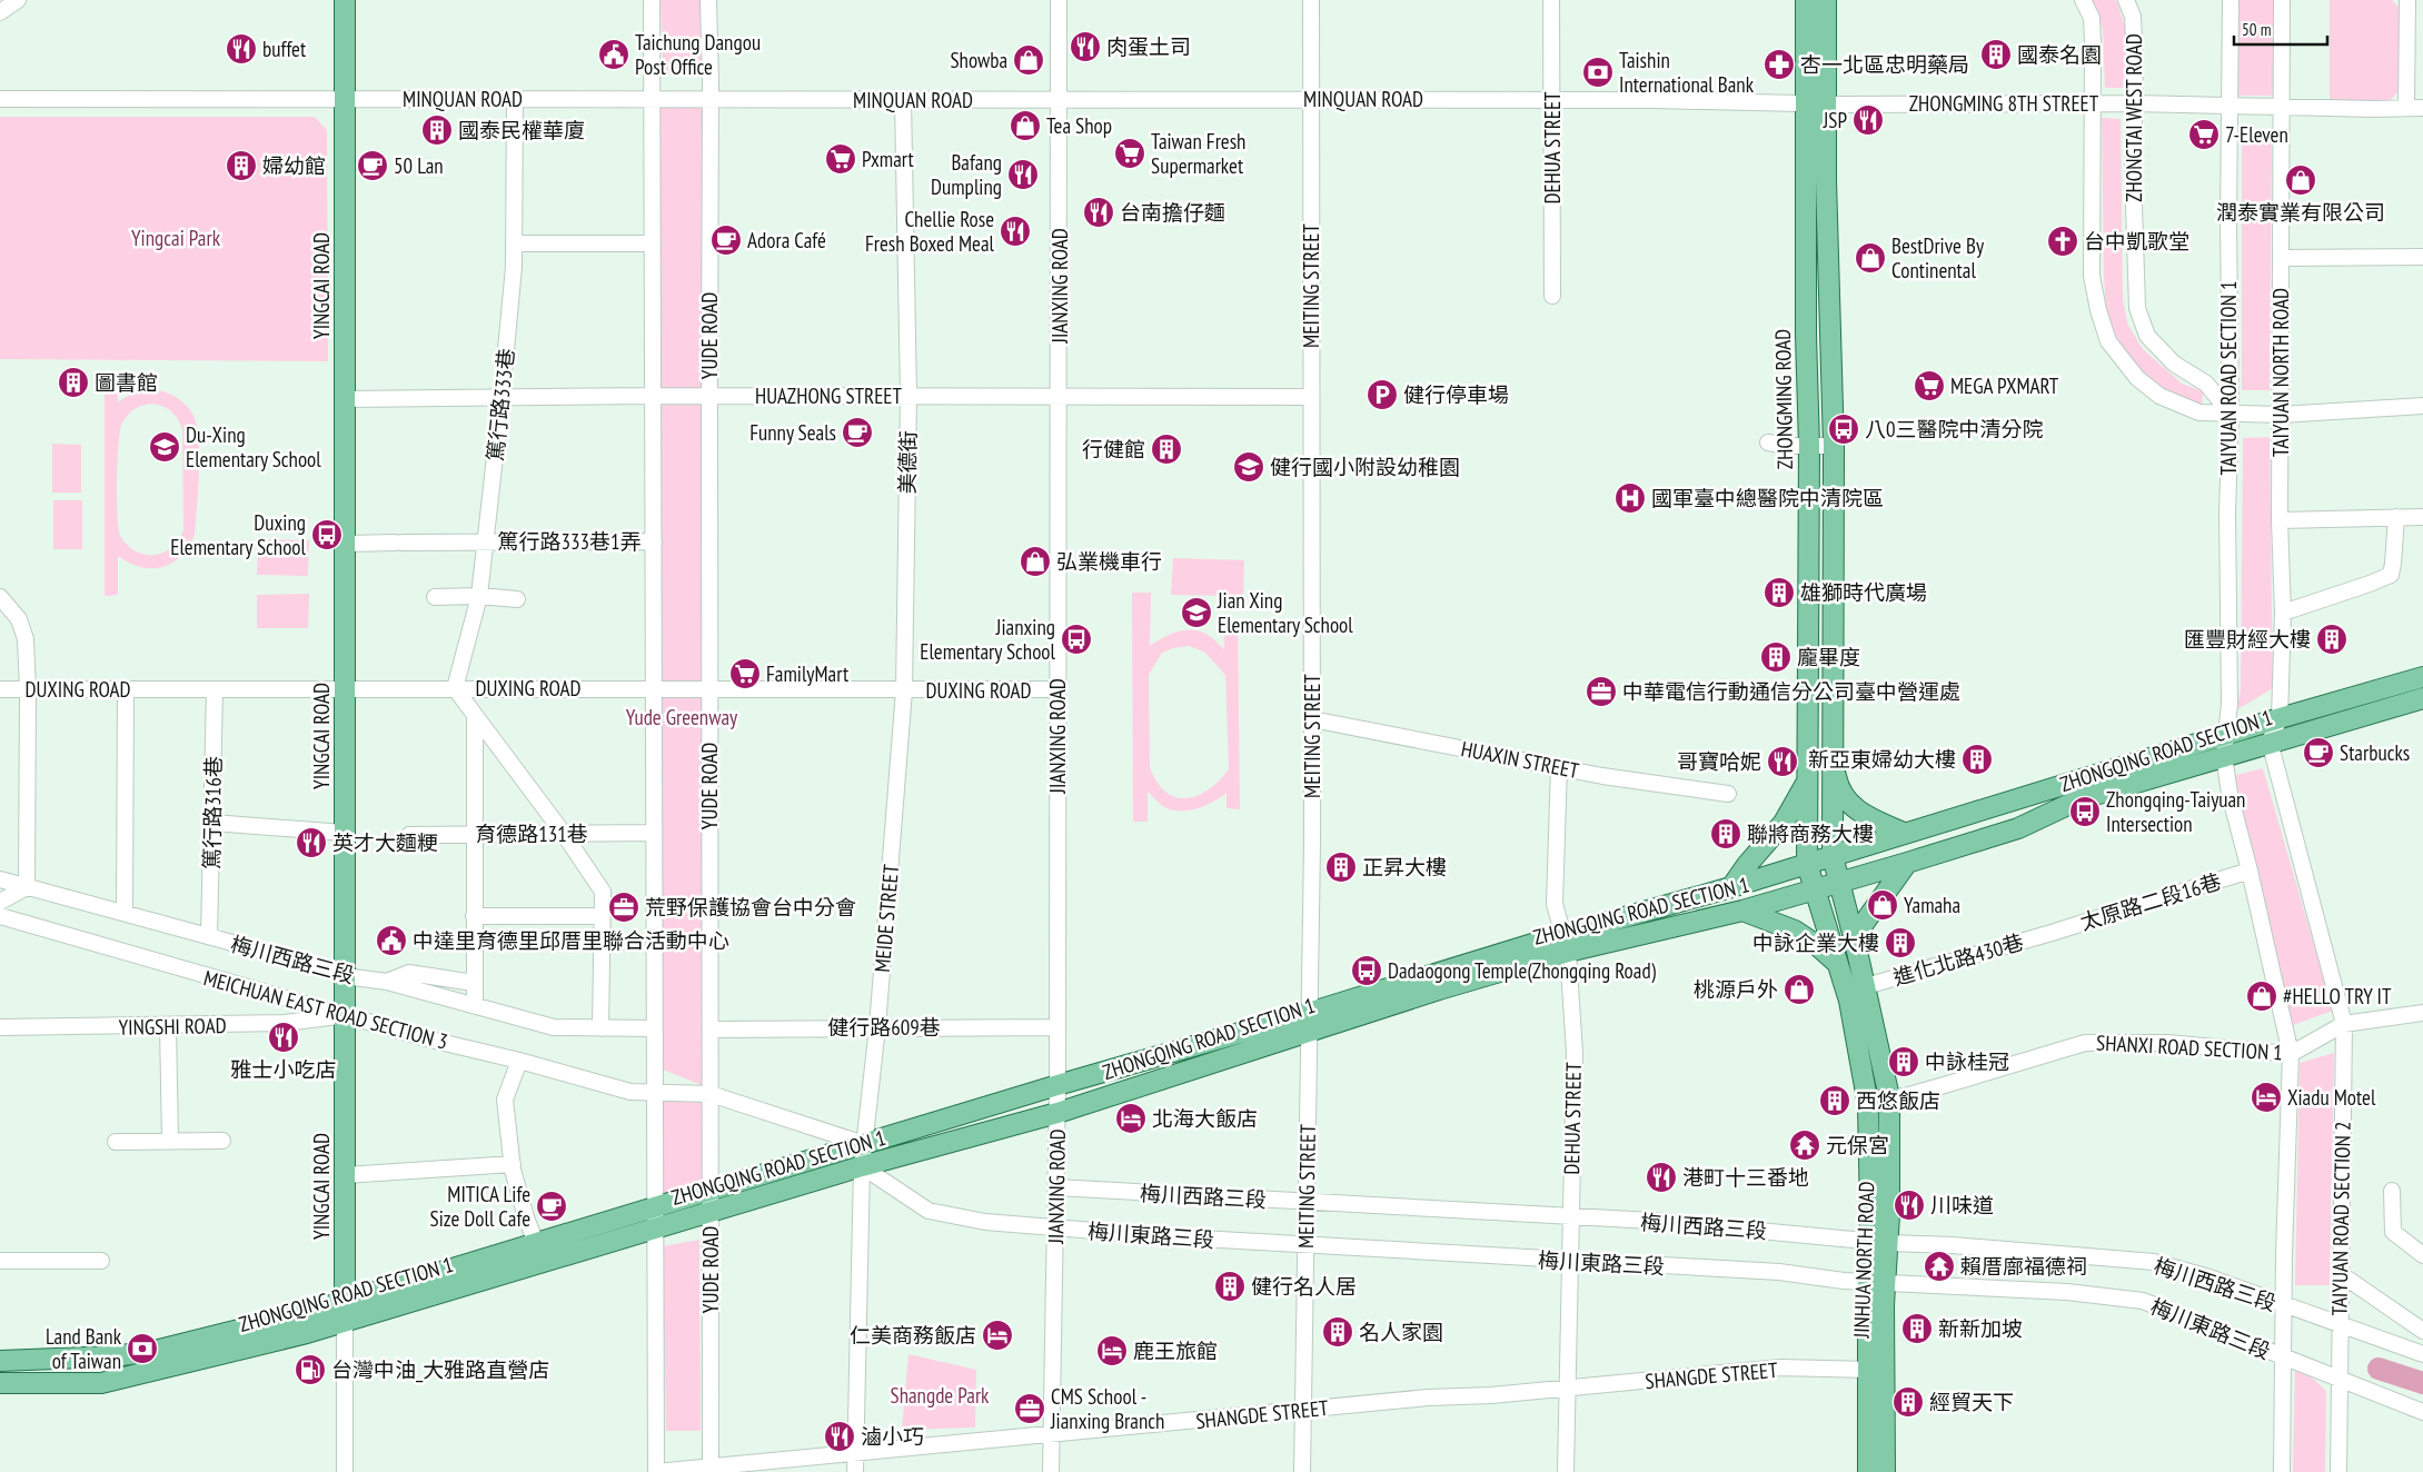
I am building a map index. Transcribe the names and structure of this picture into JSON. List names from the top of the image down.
{
  "streets": {
    "main road": [
      "YINGCAI ROAD",
      "ZHONGMING ROAD",
      "ZHONGQING ROAD SECTION 1",
      "JINHUA NORTH ROAD"
    ],
    "street": [
      "MINQUAN ROAD",
      "ZHONGMING 8TH STREET",
      "ZHONGTAI WEST ROAD",
      "DEHUA STREET",
      "JIANXING ROAD",
      "MEITING STREET",
      "YUDE ROAD",
      "TAIYUAN NORTH ROAD",
      "TAIYUAN ROAD SECTION 1",
      "HUAZHONG STREET",
      "篤行路333巷",
      "美德街",
      "篤行路333巷1弄",
      "DUXING ROAD",
      "HUAXIN STREET",
      "篤行路316巷",
      "育德路131巷",
      "太原路二段16巷",
      "MEIDE STREET",
      "梅川西路三段",
      "進化北路430巷",
      "MEICHUAN EAST ROAD SECTION 3",
      "YINGSHI ROAD",
      "健行路609巷",
      "SHANXI ROAD SECTION 1",
      "TAIYUAN ROAD SECTION 2",
      "梅川東路三段",
      "SHANGDE STREET"
    ]
  },
  "crossings": [
    ["MINQUAN ROAD", "ZHONGMING 8TH STREET"],
    ["MINQUAN ROAD", "DEHUA STREET"],
    ["MINQUAN ROAD", "YINGCAI ROAD"],
    ["MINQUAN ROAD", "JIANXING ROAD"],
    ["MINQUAN ROAD", "MEITING STREET"],
    ["MINQUAN ROAD", "YUDE ROAD"],
    ["MINQUAN ROAD", "ZHONGMING ROAD"],
    ["MINQUAN ROAD", "篤行路333巷"],
    ["MINQUAN ROAD", "美德街"],
    ["ZHONGMING 8TH STREET", "ZHONGTAI WEST ROAD"],
    ["ZHONGMING 8TH STREET", "TAIYUAN NORTH ROAD"],
    ["ZHONGMING 8TH STREET", "TAIYUAN ROAD SECTION 1"],
    ["ZHONGTAI WEST ROAD", "TAIYUAN ROAD SECTION 1"],
    ["DEHUA STREET", "ZHONGQING ROAD SECTION 1"],
    ["DEHUA STREET", "HUAXIN STREET"],
    ["DEHUA STREET", "梅川西路三段"],
    ["DEHUA STREET", "梅川東路三段"],
    ["DEHUA STREET", "SHANGDE STREET"],
    ["YINGCAI ROAD", "HUAZHONG STREET"],
    ["YINGCAI ROAD", "篤行路333巷1弄"],
    ["YINGCAI ROAD", "DUXING ROAD"],
    ["YINGCAI ROAD", "ZHONGQING ROAD SECTION 1"],
    ["YINGCAI ROAD", "梅川西路三段"],
    ["YINGCAI ROAD", "MEICHUAN EAST ROAD SECTION 3"],
    ["YINGCAI ROAD", "YINGSHI ROAD"],
    ["JIANXING ROAD", "HUAZHONG STREET"],
    ["JIANXING ROAD", "DUXING ROAD"],
    ["JIANXING ROAD", "ZHONGQING ROAD SECTION 1"],
    ["JIANXING ROAD", "梅川西路三段"],
    ["JIANXING ROAD", "健行路609巷"],
    ["JIANXING ROAD", "梅川東路三段"],
    ["JIANXING ROAD", "SHANGDE STREET"],
    ["MEITING STREET", "HUAZHONG STREET"],
    ["MEITING STREET", "ZHONGQING ROAD SECTION 1"],
    ["MEITING STREET", "HUAXIN STREET"],
    ["MEITING STREET", "梅川西路三段"],
    ["MEITING STREET", "梅川東路三段"],
    ["MEITING STREET", "SHANGDE STREET"],
    ["YUDE ROAD", "HUAZHONG STREET"],
    ["YUDE ROAD", "DUXING ROAD"],
    ["YUDE ROAD", "ZHONGQING ROAD SECTION 1"],
    ["YUDE ROAD", "健行路609巷"],
    ["YUDE ROAD", "SHANGDE STREET"],
    ["TAIYUAN NORTH ROAD", "ZHONGQING ROAD SECTION 1"],
    ["TAIYUAN NORTH ROAD", "TAIYUAN ROAD SECTION 2"],
    ["TAIYUAN ROAD SECTION 1", "ZHONGQING ROAD SECTION 1"],
    ["HUAZHONG STREET", "篤行路333巷"],
    ["HUAZHONG STREET", "美德街"],
    ["ZHONGMING ROAD", "ZHONGQING ROAD SECTION 1"],
    ["ZHONGMING ROAD", "JINHUA NORTH ROAD"],
    ["篤行路333巷", "篤行路333巷1弄"],
    ["美德街", "DUXING ROAD"],
    ["美德街", "MEIDE STREET"],
    ["篤行路333巷1弄", "DUXING ROAD"],
    ["DUXING ROAD", "篤行路316巷"],
    ["DUXING ROAD", "MEIDE STREET"],
    ["ZHONGQING ROAD SECTION 1", "MEIDE STREET"],
    ["ZHONGQING ROAD SECTION 1", "TAIYUAN ROAD SECTION 2"],
    ["ZHONGQING ROAD SECTION 1", "梅川東路三段"],
    ["ZHONGQING ROAD SECTION 1", "JINHUA NORTH ROAD"],
    ["篤行路316巷", "梅川西路三段"],
    ["太原路二段16巷", "進化北路430巷"],
    ["MEIDE STREET", "健行路609巷"],
    ["MEIDE STREET", "梅川東路三段"],
    ["梅川西路三段", "TAIYUAN ROAD SECTION 2"],
    ["梅川西路三段", "JINHUA NORTH ROAD"],
    ["進化北路430巷", "JINHUA NORTH ROAD"],
    ["MEICHUAN EAST ROAD SECTION 3", "YINGSHI ROAD"],
    ["SHANXI ROAD SECTION 1", "TAIYUAN ROAD SECTION 2"],
    ["SHANXI ROAD SECTION 1", "JINHUA NORTH ROAD"],
    ["TAIYUAN ROAD SECTION 2", "梅川東路三段"],
    ["梅川東路三段", "JINHUA NORTH ROAD"],
    ["JINHUA NORTH ROAD", "SHANGDE STREET"]
  ],
  "parks": ["Yingcai Park", "Yude Greenway", "Shangde Park"],
  "places": {
    "restaurant": [
      "肉蛋土司",
      "buffet",
      "JSP",
      "Bafang Dumpling",
      "台南擔仔麵",
      "Chellie Rose Fresh Boxed Meal",
      "哥寶哈妮",
      "英才大麵粳",
      "雅士小吃店",
      "港町十三番地",
      "川味道",
      "滷小巧"
    ],
    "public building": ["Taichung Dangou Post Office", "中達里育德里邱厝里聯合活動中心"],
    "building": [
      "國泰名園",
      "國泰民權華廈",
      "婦幼館",
      "圖書館",
      "行健館",
      "雄獅時代廣場",
      "匯豐財經大樓",
      "龐畢度",
      "新亞東婦幼大樓",
      "聯將商務大樓",
      "正昇大樓",
      "中詠企業大樓",
      "中詠桂冠",
      "西悠飯店",
      "健行名人居",
      "新新加坡",
      "名人家園",
      "經貿天下"
    ],
    "shop": [
      "Showba",
      "Tea Shop",
      "潤泰實業有限公司",
      "BestDrive By Continental",
      "弘業機車行",
      "Yamaha",
      "桃源戶外",
      "#HELLO TRY IT"
    ],
    "pharmacy": ["杏一北區忠明藥局"],
    "bank": ["Taishin International Bank", "Land Bank of Taiwan"],
    "supermarket": [
      "7-Eleven",
      "Taiwan Fresh Supermarket",
      "Pxmart",
      "MEGA PXMART",
      "FamilyMart"
    ],
    "cafe": [
      "50 Lan",
      "Adora Café",
      "Funny Seals",
      "Starbucks",
      "MITICA Life Size Doll Cafe"
    ],
    "church": ["台中凱歌堂"],
    "parking": ["健行停車場"],
    "bus stop": [
      "八0三醫院中清分院",
      "Duxing Elementary School",
      "Jianxing Elementary School",
      "Zhongqing-Taiyuan Intersection",
      "Dadaogong Temple(Zhongqing Road)"
    ],
    "school or university": ["Du-Xing Elementary School", "健行國小附設幼稚園", "Jian Xing Elementary School"],
    "hospital": ["國軍臺中總醫院中清院區"],
    "office": ["中華電信行動通信分公司臺中營運處", "荒野保護協會台中分會", "CMS School - Jianxing Branch"],
    "hotel": [
      "Xiadu Motel",
      "北海大飯店",
      "仁美商務飯店",
      "鹿王旅館"
    ],
    "temple": ["元保宮", "賴厝廍福德祠"],
    "fuel station": ["台灣中油_大雅路直營店"]
  },
  "scale_bar": "50 m"
}
